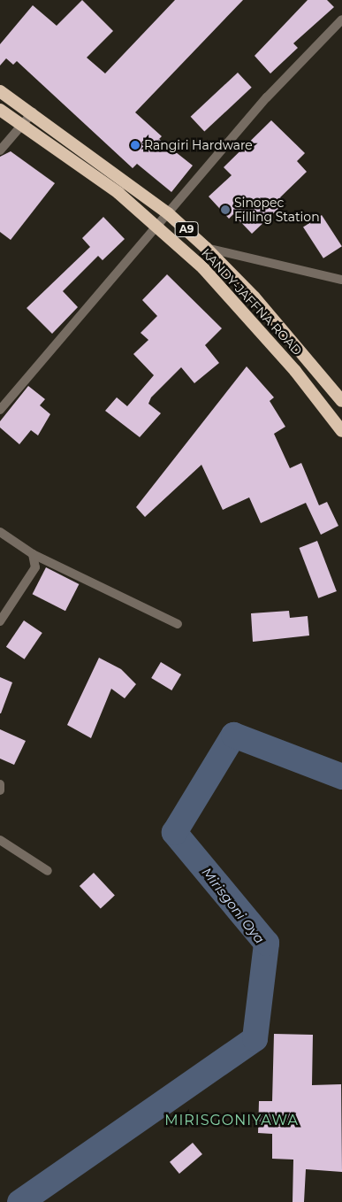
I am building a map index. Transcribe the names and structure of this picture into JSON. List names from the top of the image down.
{
  "streets": {
    "highway": ["A9", "KANDY-JAFFNA ROAD"]
  },
  "districts": ["MIRISGONIYAWA"],
  "water": ["Mirisgoni Oya"],
  "places": ["Rangiri Hardware", "Sinopec Filling Station"]
}
